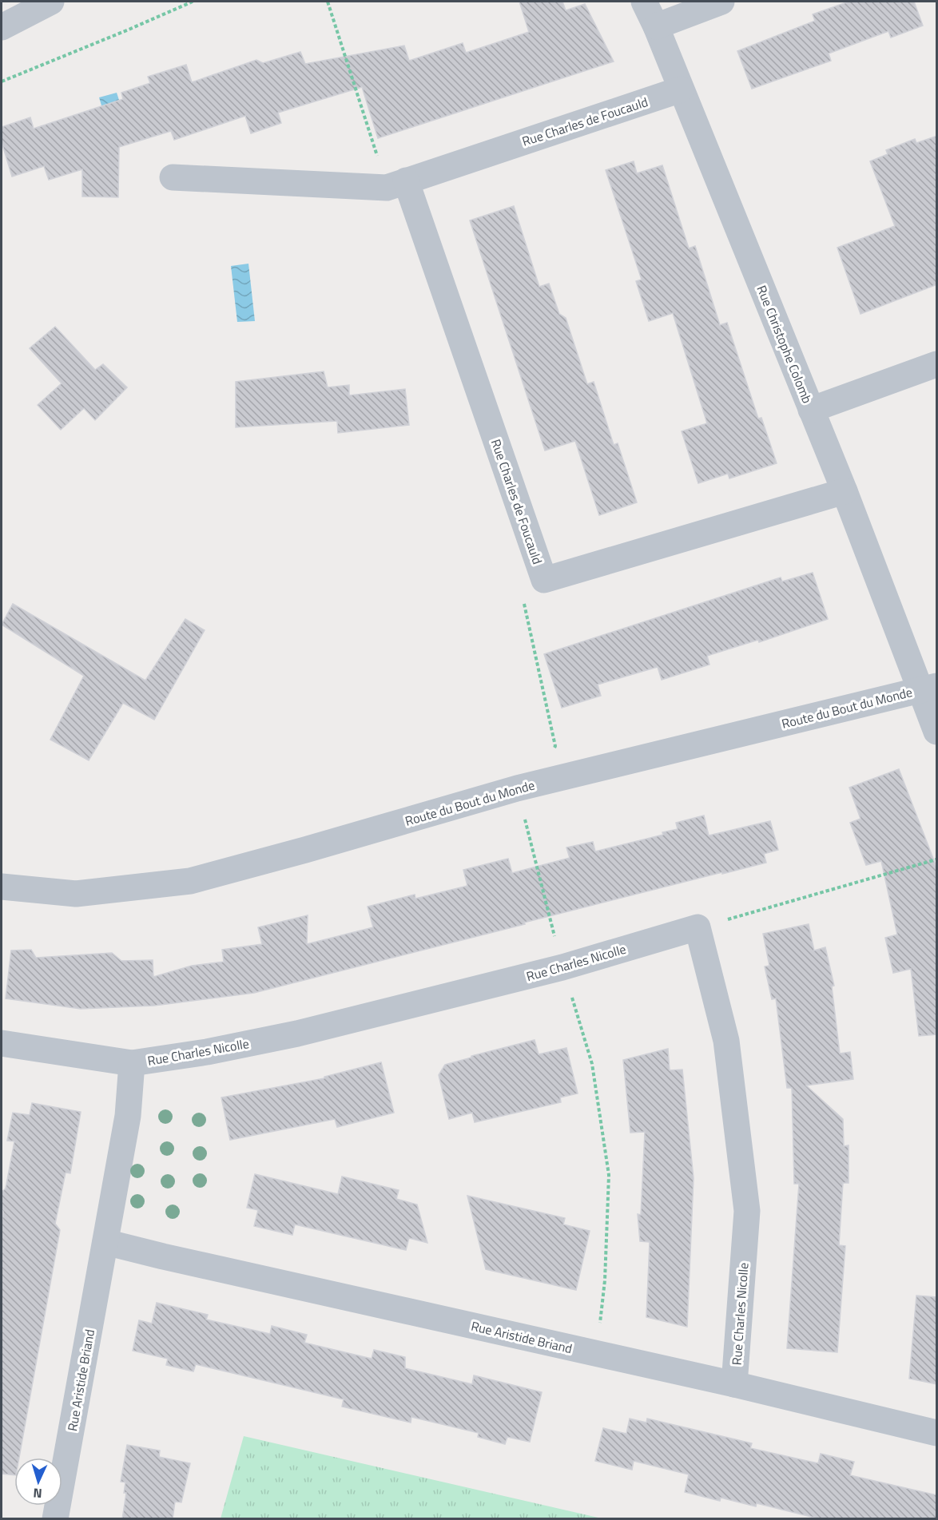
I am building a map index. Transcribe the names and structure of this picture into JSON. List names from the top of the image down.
{
  "streets": {
    "street": [
      "Rue Charles de Foucauld",
      "Rue Christophe Colomb",
      "Route du Bout du Monde",
      "Rue Charles Nicolle",
      "Rue Aristide Briand"
    ]
  },
  "crossings": [
    ["Rue Charles de Foucauld", "Rue Christophe Colomb"],
    ["Rue Christophe Colomb", "Route du Bout du Monde"],
    ["Rue Charles Nicolle", "Rue Aristide Briand"]
  ],
  "north": "bottom"
}
